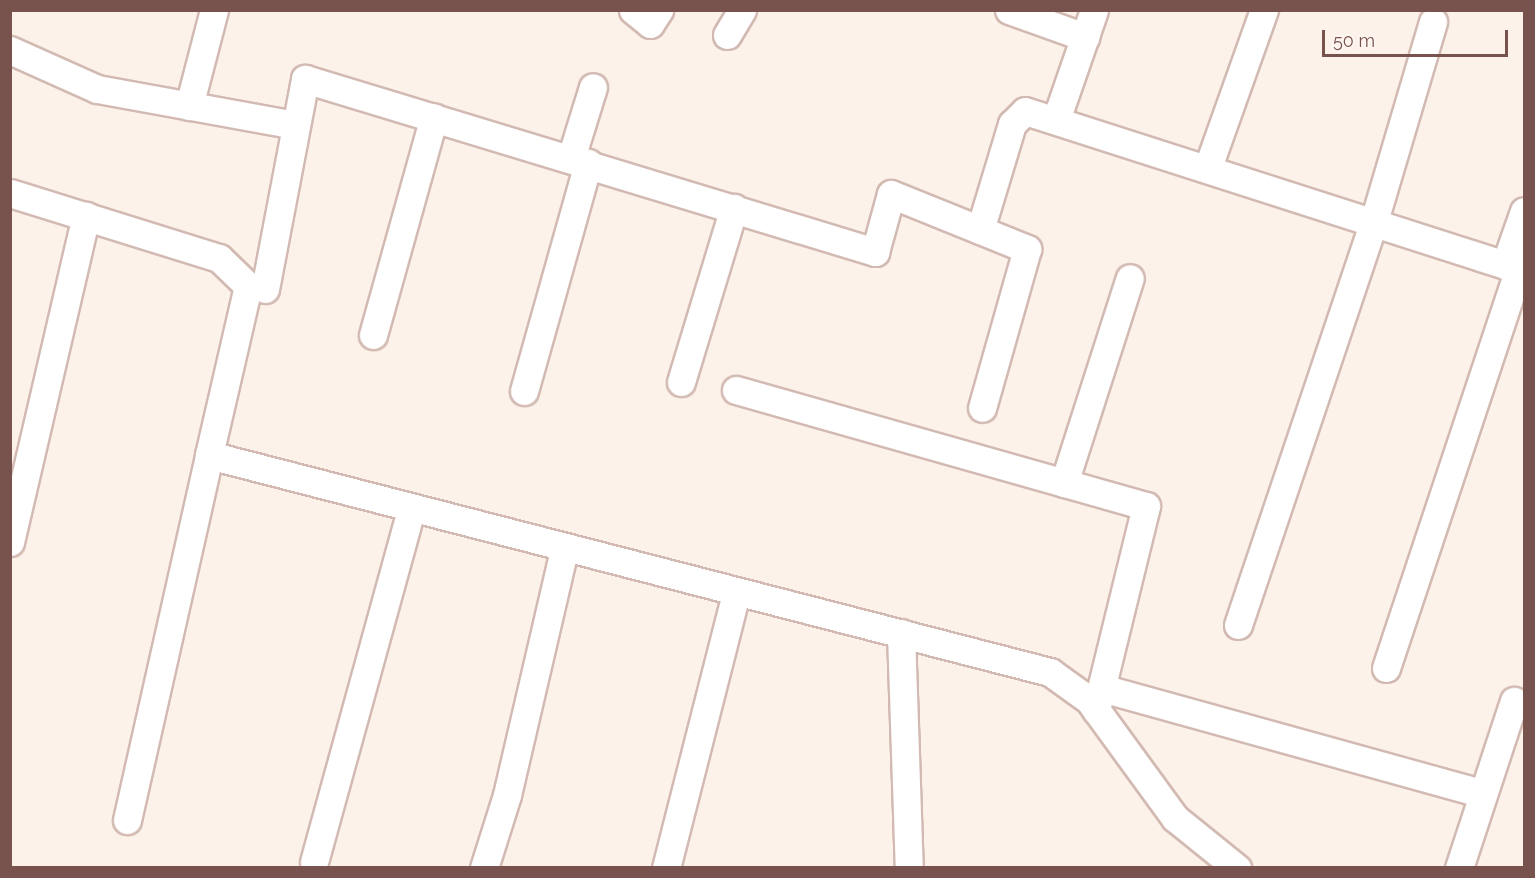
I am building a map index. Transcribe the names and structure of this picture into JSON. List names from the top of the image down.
{
  "scale_bar": "50 m"
}
